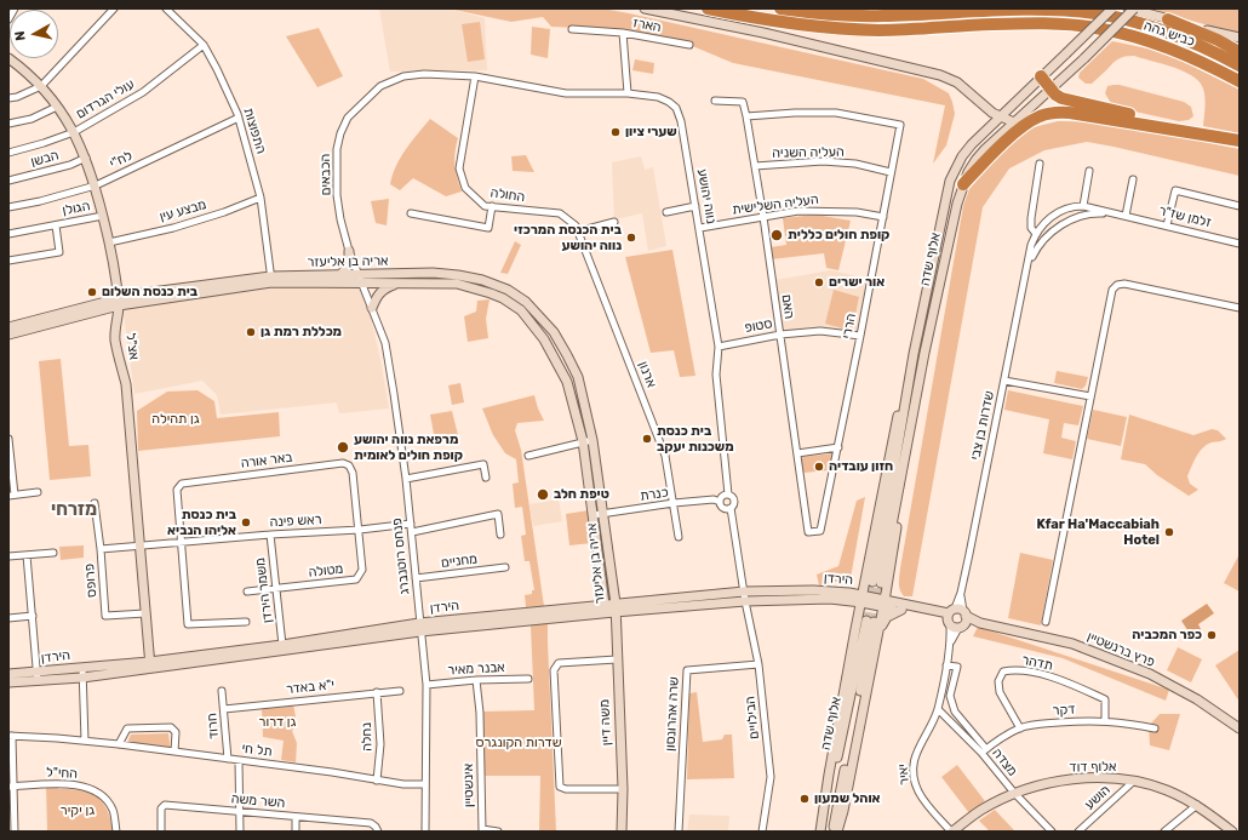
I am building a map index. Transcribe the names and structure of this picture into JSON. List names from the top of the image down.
{
  "streets": {
    "highway": ["כביש גהה"],
    "street": [
      "הארז",
      "עולי הגרדום",
      "התפוצות",
      "העליה השניה",
      "הבשן",
      "לח\"י",
      "הכבאים",
      "החולה",
      "נווה יהושע",
      "העליה השלישית",
      "הגולן",
      "מבצע עין",
      "זלמן שז\"ר",
      "אלוף שדה",
      "אריה בן אליעזר",
      "האם",
      "סטופ",
      "הררי",
      "אצ\"ל",
      "ארנון",
      "שדרות בן צבי",
      "באר אורה",
      "כנרת",
      "ראש פינה",
      "פנחס רוטנברג",
      "מחניים",
      "מטולה",
      "הירדן",
      "פרופס",
      "משמר הירדן",
      "פרץ ברנשטיין",
      "תדהר",
      "אבנר מאיר",
      "י\"א באדר",
      "דקר",
      "שרה אהרונסון",
      "הבילויים",
      "משה דיין",
      "חרוד",
      "נחלה",
      "תל חי",
      "מצדה",
      "אלוף דוד",
      "החי\"ל",
      "יאיר",
      "אינשטיין",
      "הושע",
      "השר משה"
    ]
  },
  "crossings": [
    ["עולי הגרדום", "התפוצות"],
    ["עולי הגרדום", "אצ\"ל"],
    ["התפוצות", "לח\"י"],
    ["התפוצות", "מבצע עין"],
    ["התפוצות", "אריה בן אליעזר"],
    ["העליה השניה", "האם"],
    ["העליה השניה", "הררי"],
    ["הבשן", "אצ\"ל"],
    ["לח\"י", "אצ\"ל"],
    ["הכבאים", "החולה"],
    ["הכבאים", "נווה יהושע"],
    ["הכבאים", "אריה בן אליעזר"],
    ["הכבאים", "פנחס רוטנברג"],
    ["החולה", "נווה יהושע"],
    ["החולה", "ארנון"],
    ["נווה יהושע", "העליה השלישית"],
    ["נווה יהושע", "סטופ"],
    ["נווה יהושע", "כנרת"],
    ["העליה השלישית", "האם"],
    ["העליה השלישית", "הררי"],
    ["הגולן", "אצ\"ל"],
    ["מבצע עין", "אצ\"ל"],
    ["זלמן שז\"ר", "שדרות בן צבי"],
    ["אריה בן אליעזר", "אצ\"ל"],
    ["אריה בן אליעזר", "כנרת"],
    ["אריה בן אליעזר", "פנחס רוטנברג"],
    ["אריה בן אליעזר", "הירדן"],
    ["אריה בן אליעזר", "משה דיין"],
    ["האם", "סטופ"],
    ["האם", "הררי"],
    ["סטופ", "הררי"],
    ["אצ\"ל", "ראש פינה"],
    ["אצ\"ל", "הירדן"],
    ["אצ\"ל", "פרופס"],
    ["ארנון", "כנרת"],
    ["שדרות בן צבי", "פרץ ברנשטיין"],
    ["שדרות בן צבי", "מצדה"],
    ["שדרות בן צבי", "יאיר"],
    ["באר אורה", "ראש פינה"],
    ["באר אורה", "מטולה"],
    ["ראש פינה", "פנחס רוטנברג"],
    ["ראש פינה", "מטולה"],
    ["ראש פינה", "פרופס"],
    ["ראש פינה", "משמר הירדן"],
    ["פנחס רוטנברג", "מחניים"],
    ["פנחס רוטנברג", "הירדן"],
    ["פנחס רוטנברג", "אבנר מאיר"],
    ["פנחס רוטנברג", "תל חי"],
    ["מטולה", "משמר הירדן"],
    ["הירדן", "משמר הירדן"],
    ["הירדן", "פרץ ברנשטיין"],
    ["הירדן", "הבילויים"],
    ["הירדן", "משה דיין"],
    ["תדהר", "דקר"],
    ["אבנר מאיר", "אינשטיין"],
    ["י\"א באדר", "חרוד"],
    ["י\"א באדר", "נחלה"],
    ["דקר", "מצדה"],
    ["שרה אהרונסון", "הבילויים"],
    ["חרוד", "תל חי"],
    ["נחלה", "תל חי"],
    ["מצדה", "אלוף דוד"],
    ["מצדה", "יאיר"],
    ["אלוף דוד", "יאיר"],
    ["אלוף דוד", "הושע"]
  ],
  "districts": ["מזרחי"],
  "parks": [
    "גן תהילה",
    "גן דרור",
    "שדרות הקונגרס",
    "גן יקיר"
  ],
  "places": [
    "שערי ציון",
    "קופת חולים כללית",
    "בית הכנסת המרכזי נווה יהושע",
    "אור ישרים",
    "בית כנסת השלום",
    "מכללת רמת גן",
    "בית כנסת משכנות יעקב",
    "מרפאת נווה יהושע קופת חולים לאומית",
    "חזון עובדיה",
    "טיפת חלב",
    "בית כנסת אליהו הנביא",
    "Kfar Ha'Maccabiah Hotel",
    "כפר המכביה",
    "אוהל שמעון"
  ],
  "north": "left"
}
